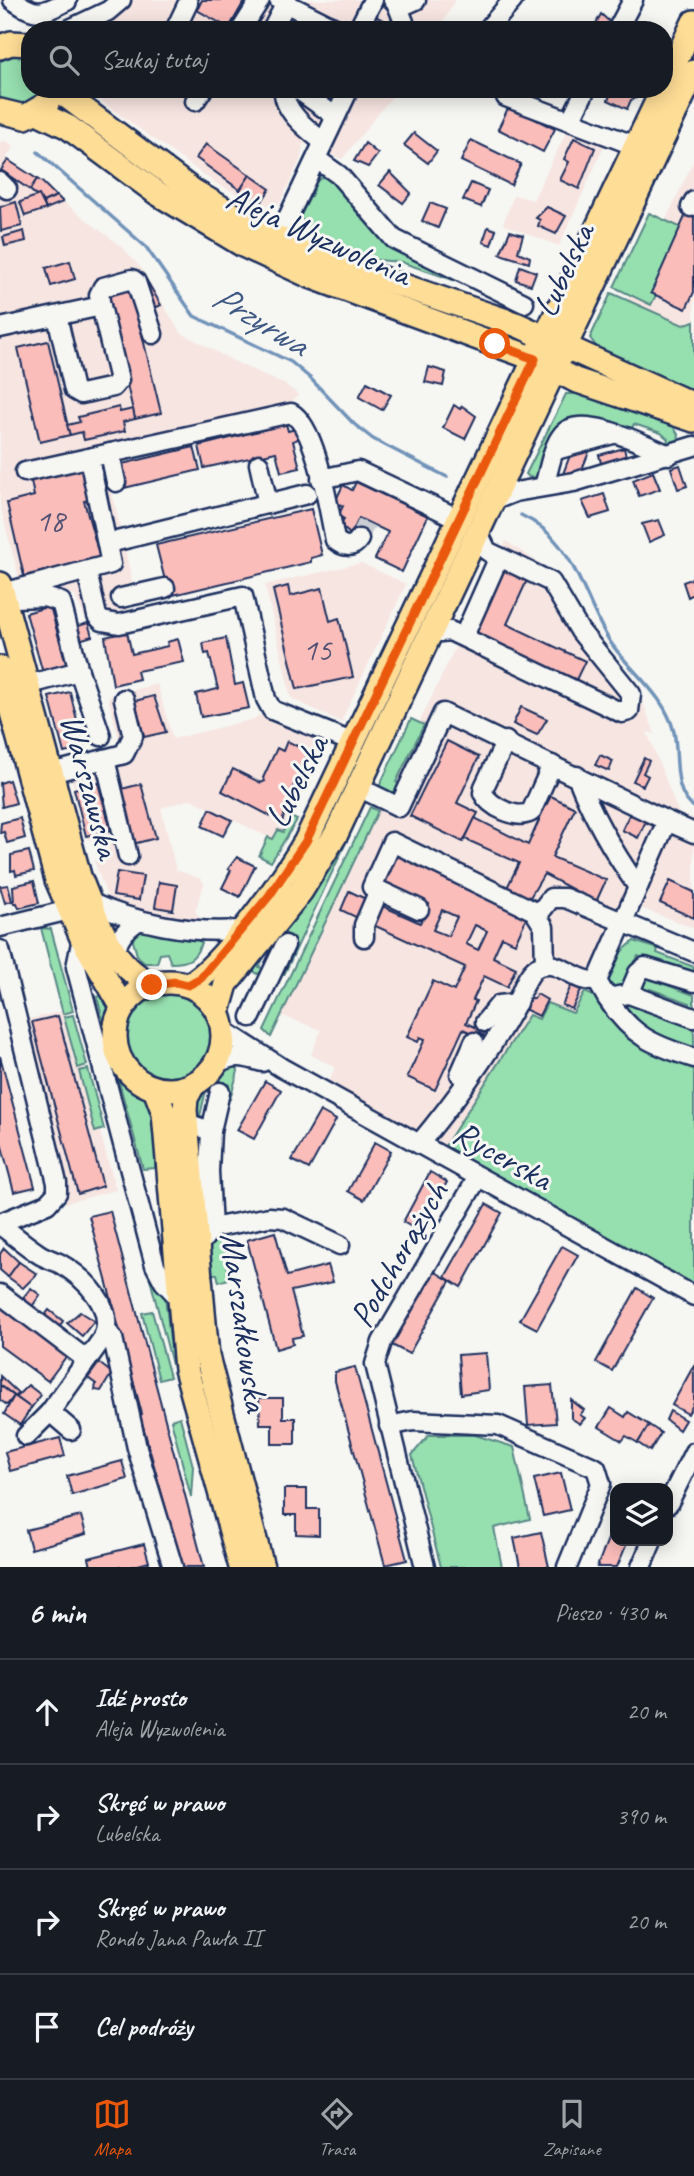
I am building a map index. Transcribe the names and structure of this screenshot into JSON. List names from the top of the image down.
{
  "streets": {
    "main road": [
      "Aleja Wyzwolenia",
      "Lubelska",
      "Warszawska",
      "Marszałkowska"
    ],
    "street": ["Rycerska", "Podchorążych"]
  },
  "crossings": [
    ["Aleja Wyzwolenia", "Lubelska"],
    ["Lubelska", "Warszawska"],
    ["Lubelska", "Rycerska"],
    ["Lubelska", "Marszałkowska"],
    ["Warszawska", "Rycerska"],
    ["Warszawska", "Marszałkowska"],
    ["Rycerska", "Podchorążych"],
    ["Rycerska", "Marszałkowska"]
  ],
  "water": ["Przyrwa"],
  "house_numbers": ["18", "15"],
  "page": {
    "search": "Szukaj tutaj",
    "heading": ["6 min", "Pieszo · 430 m"],
    "list": [
      ["Idź prosto", "Aleja Wyzwolenia", "20 m"],
      ["Skręć w prawo", "Lubelska", "390 m"],
      ["Skręć w prawo", "Rondo Jana Pawła II", "20 m"],
      "Cel podróży"
    ],
    "nav": ["Mapa", "Trasa", "Zapisane"]
  }
}
